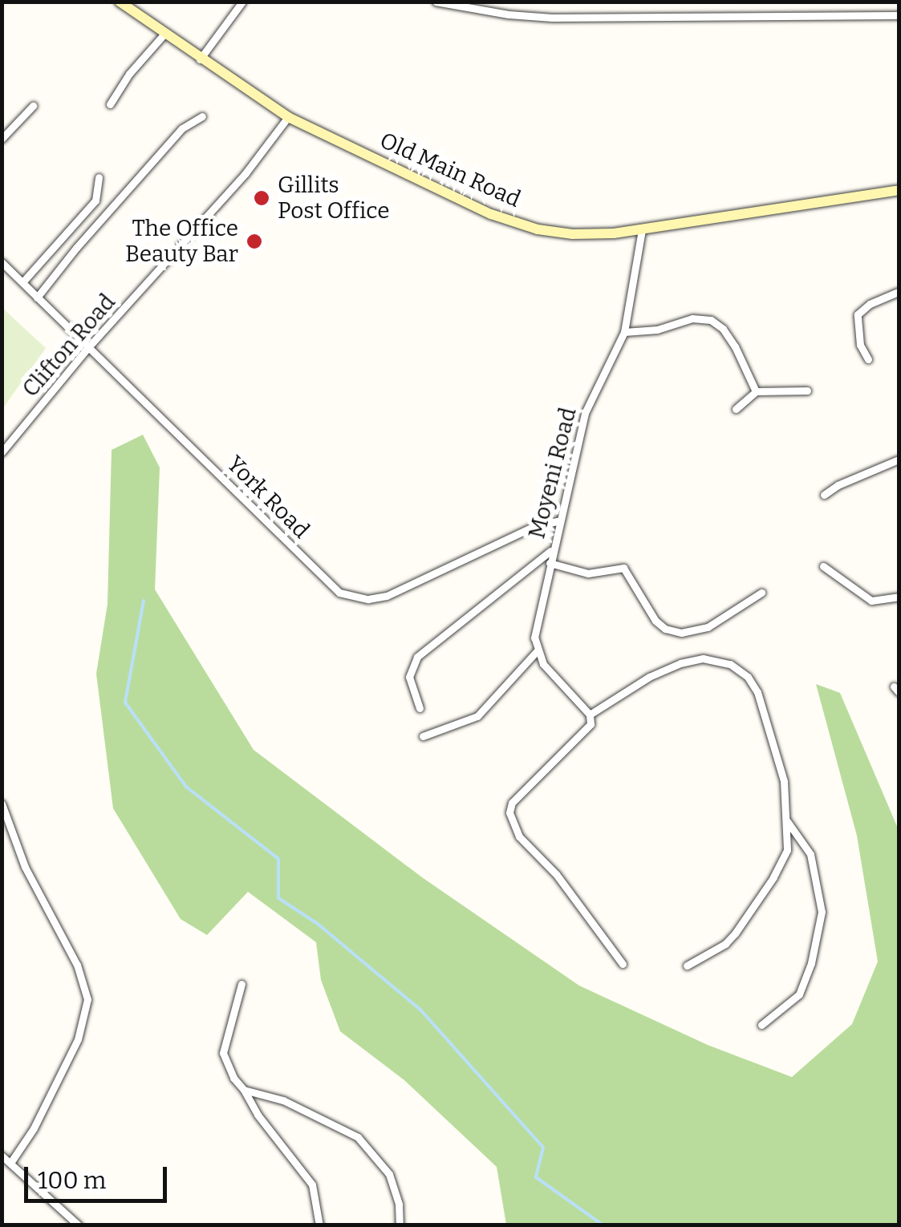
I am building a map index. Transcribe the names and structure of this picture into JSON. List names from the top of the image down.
{
  "streets": {
    "street": [
      "Old Main Road",
      "Clifton Road",
      "Moyeni Road",
      "York Road"
    ]
  },
  "crossings": [
    ["Old Main Road", "Clifton Road"],
    ["Old Main Road", "Moyeni Road"],
    ["Clifton Road", "York Road"],
    ["Moyeni Road", "York Road"]
  ],
  "places": ["Gillits Post Office", "The Office Beauty Bar"],
  "scale_bar": "100 m"
}
